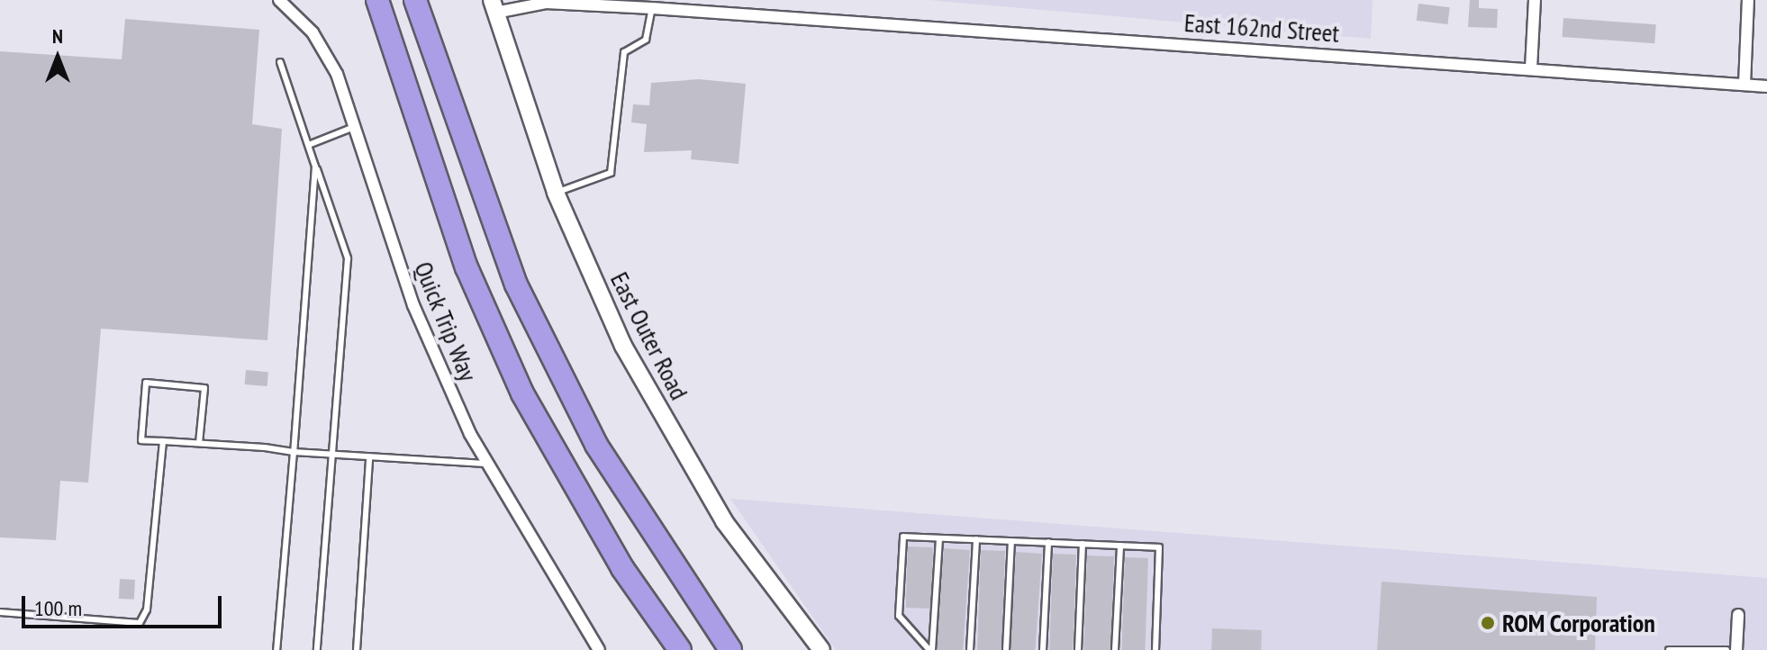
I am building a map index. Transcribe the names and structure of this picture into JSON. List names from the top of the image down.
{
  "streets": {
    "street": ["East 162nd Street", "Quick Trip Way", "East Outer Road"]
  },
  "crossings": [
    ["East 162nd Street", "East Outer Road"]
  ],
  "places": ["ROM Corporation"],
  "scale_bar": "100 m",
  "north": "top"
}
